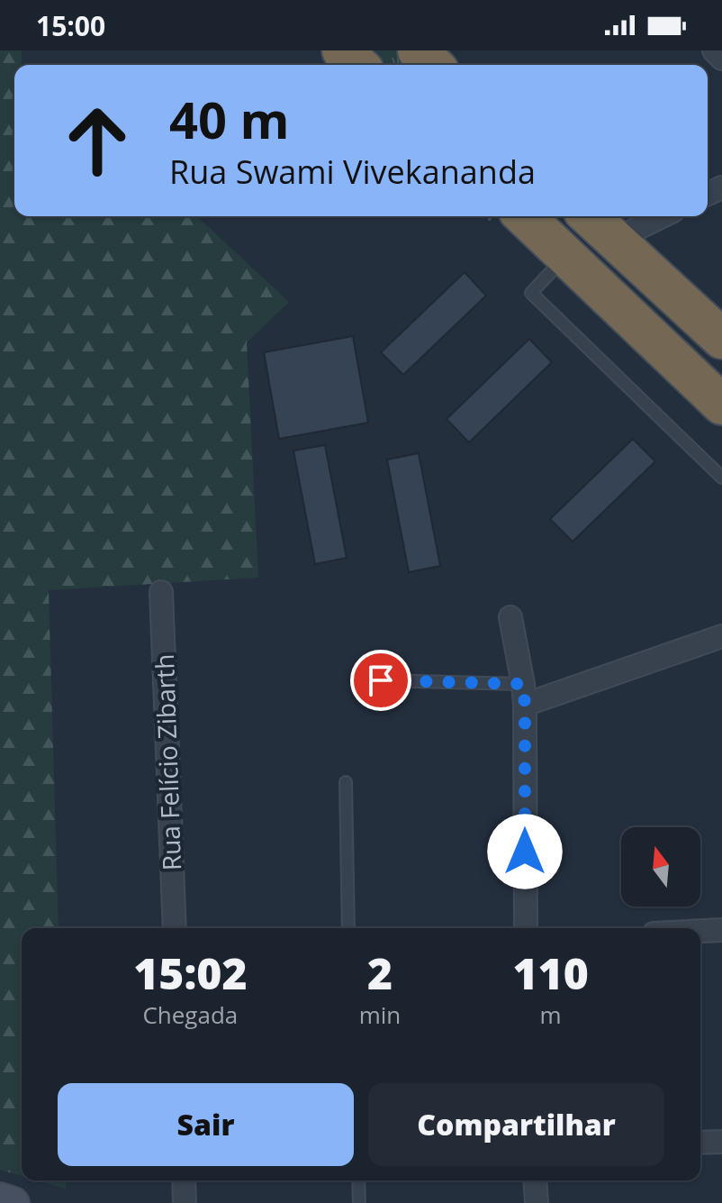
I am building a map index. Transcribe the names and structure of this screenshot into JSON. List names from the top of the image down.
{
  "streets": {
    "street": ["Rua Felício Zibarth"]
  },
  "north": "top",
  "page": {
    "status": "15:00",
    "turn": ["40 m", "Rua Swami Vivekananda"],
    "eta": [
      "15:02",
      "Chegada",
      "2",
      "min",
      "110",
      "m"
    ],
    "buttons": ["Sair", "Compartilhar"]
  }
}
